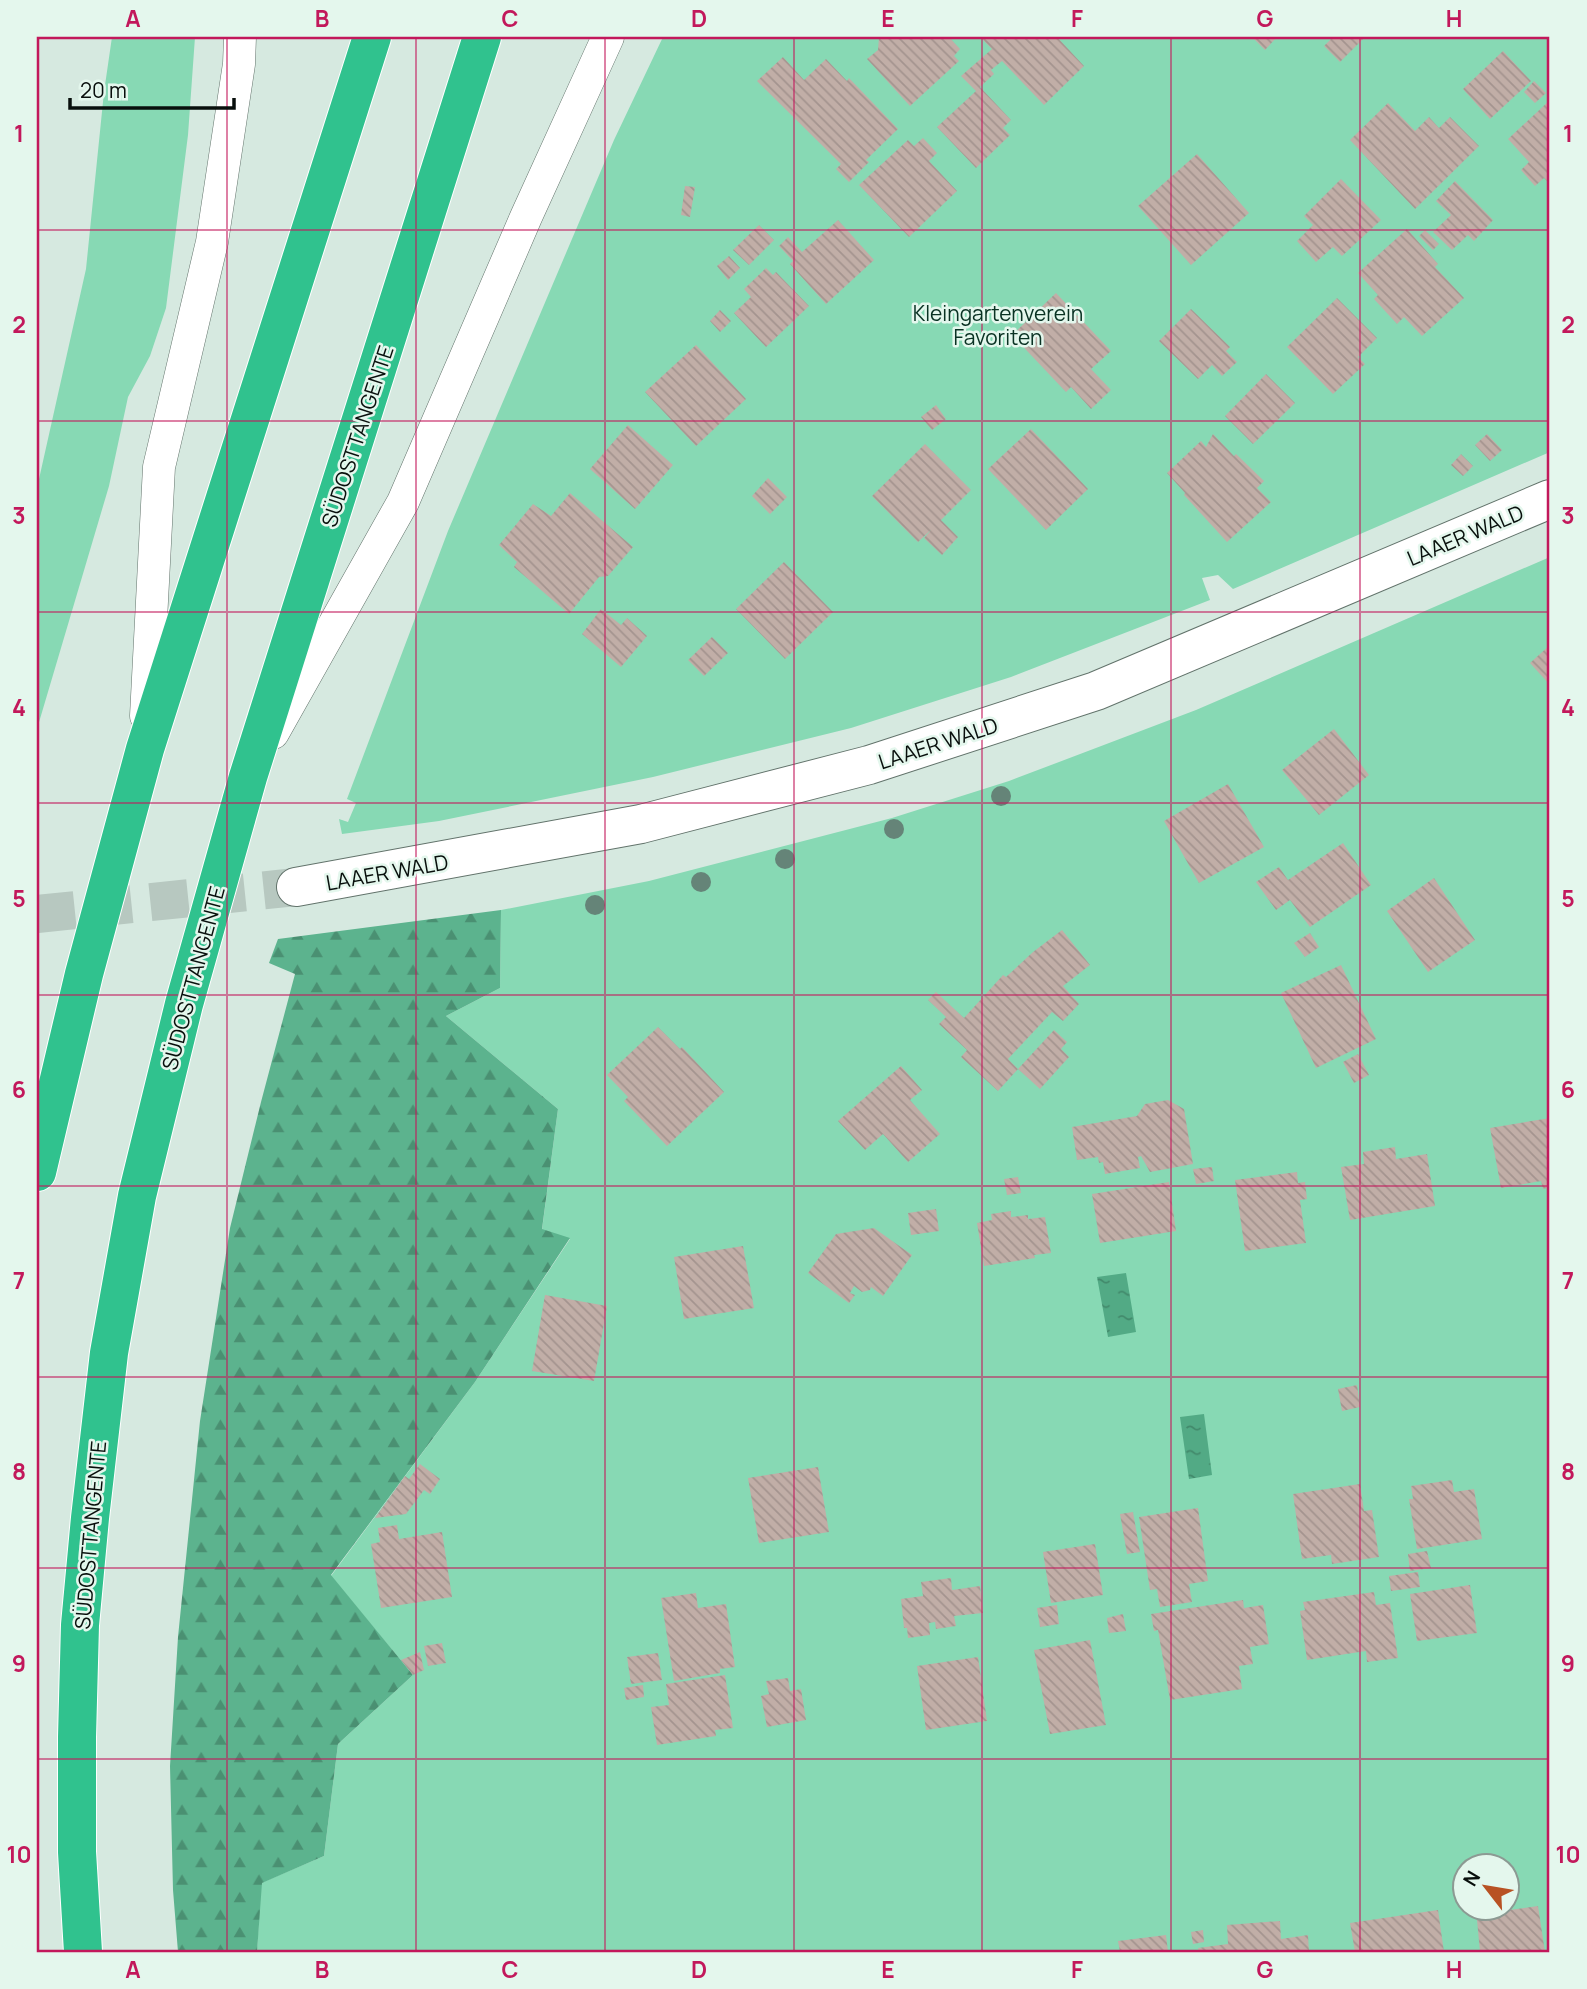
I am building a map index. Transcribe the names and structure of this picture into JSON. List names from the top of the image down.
{
  "streets": {
    "highway": ["SÜDOSTTANGENTE"],
    "street": ["LAAER WALD"]
  },
  "parks": ["Kleingartenverein Favoriten"],
  "scale_bar": "20 m",
  "north": "top left",
  "grid": {
    "columns": [
      "A",
      "B",
      "C",
      "D",
      "E",
      "F",
      "G",
      "H"
    ],
    "rows": [
      "1",
      "2",
      "3",
      "4",
      "5",
      "6",
      "7",
      "8",
      "9",
      "10"
    ]
  }
}
